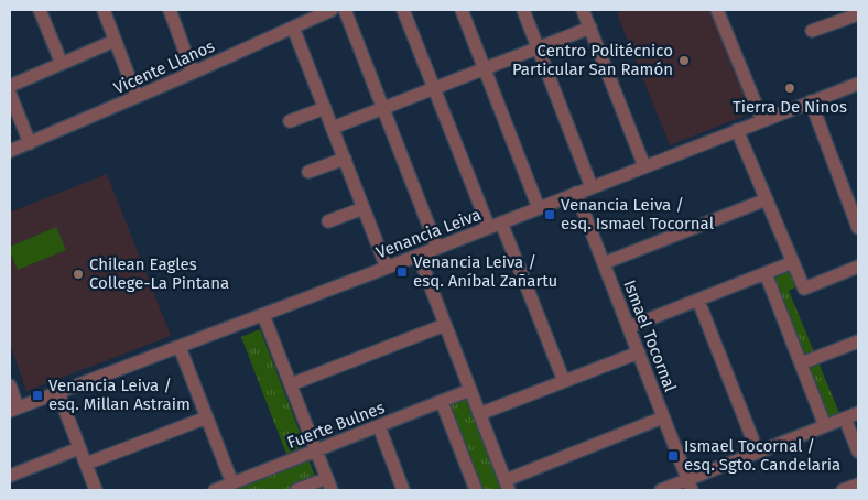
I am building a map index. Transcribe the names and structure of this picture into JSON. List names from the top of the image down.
{
  "streets": {
    "street": [
      "Vicente Llanos",
      "Venancia Leiva",
      "Ismael Tocornal",
      "Fuerte Bulnes"
    ]
  },
  "crossings": [
    ["Venancia Leiva", "Ismael Tocornal"]
  ],
  "places": {
    "other": ["Centro Politécnico Particular San Ramón", "Tierra De Ninos", "Chilean Eagles College-La Pintana"],
    "transit": [
      "Venancia Leiva / esq. Ismael Tocornal",
      "Venancia Leiva / esq. Aníbal Zañartu",
      "Venancia Leiva / esq. Millan Astraim",
      "Ismael Tocornal / esq. Sgto. Candelaria"
    ]
  }
}
